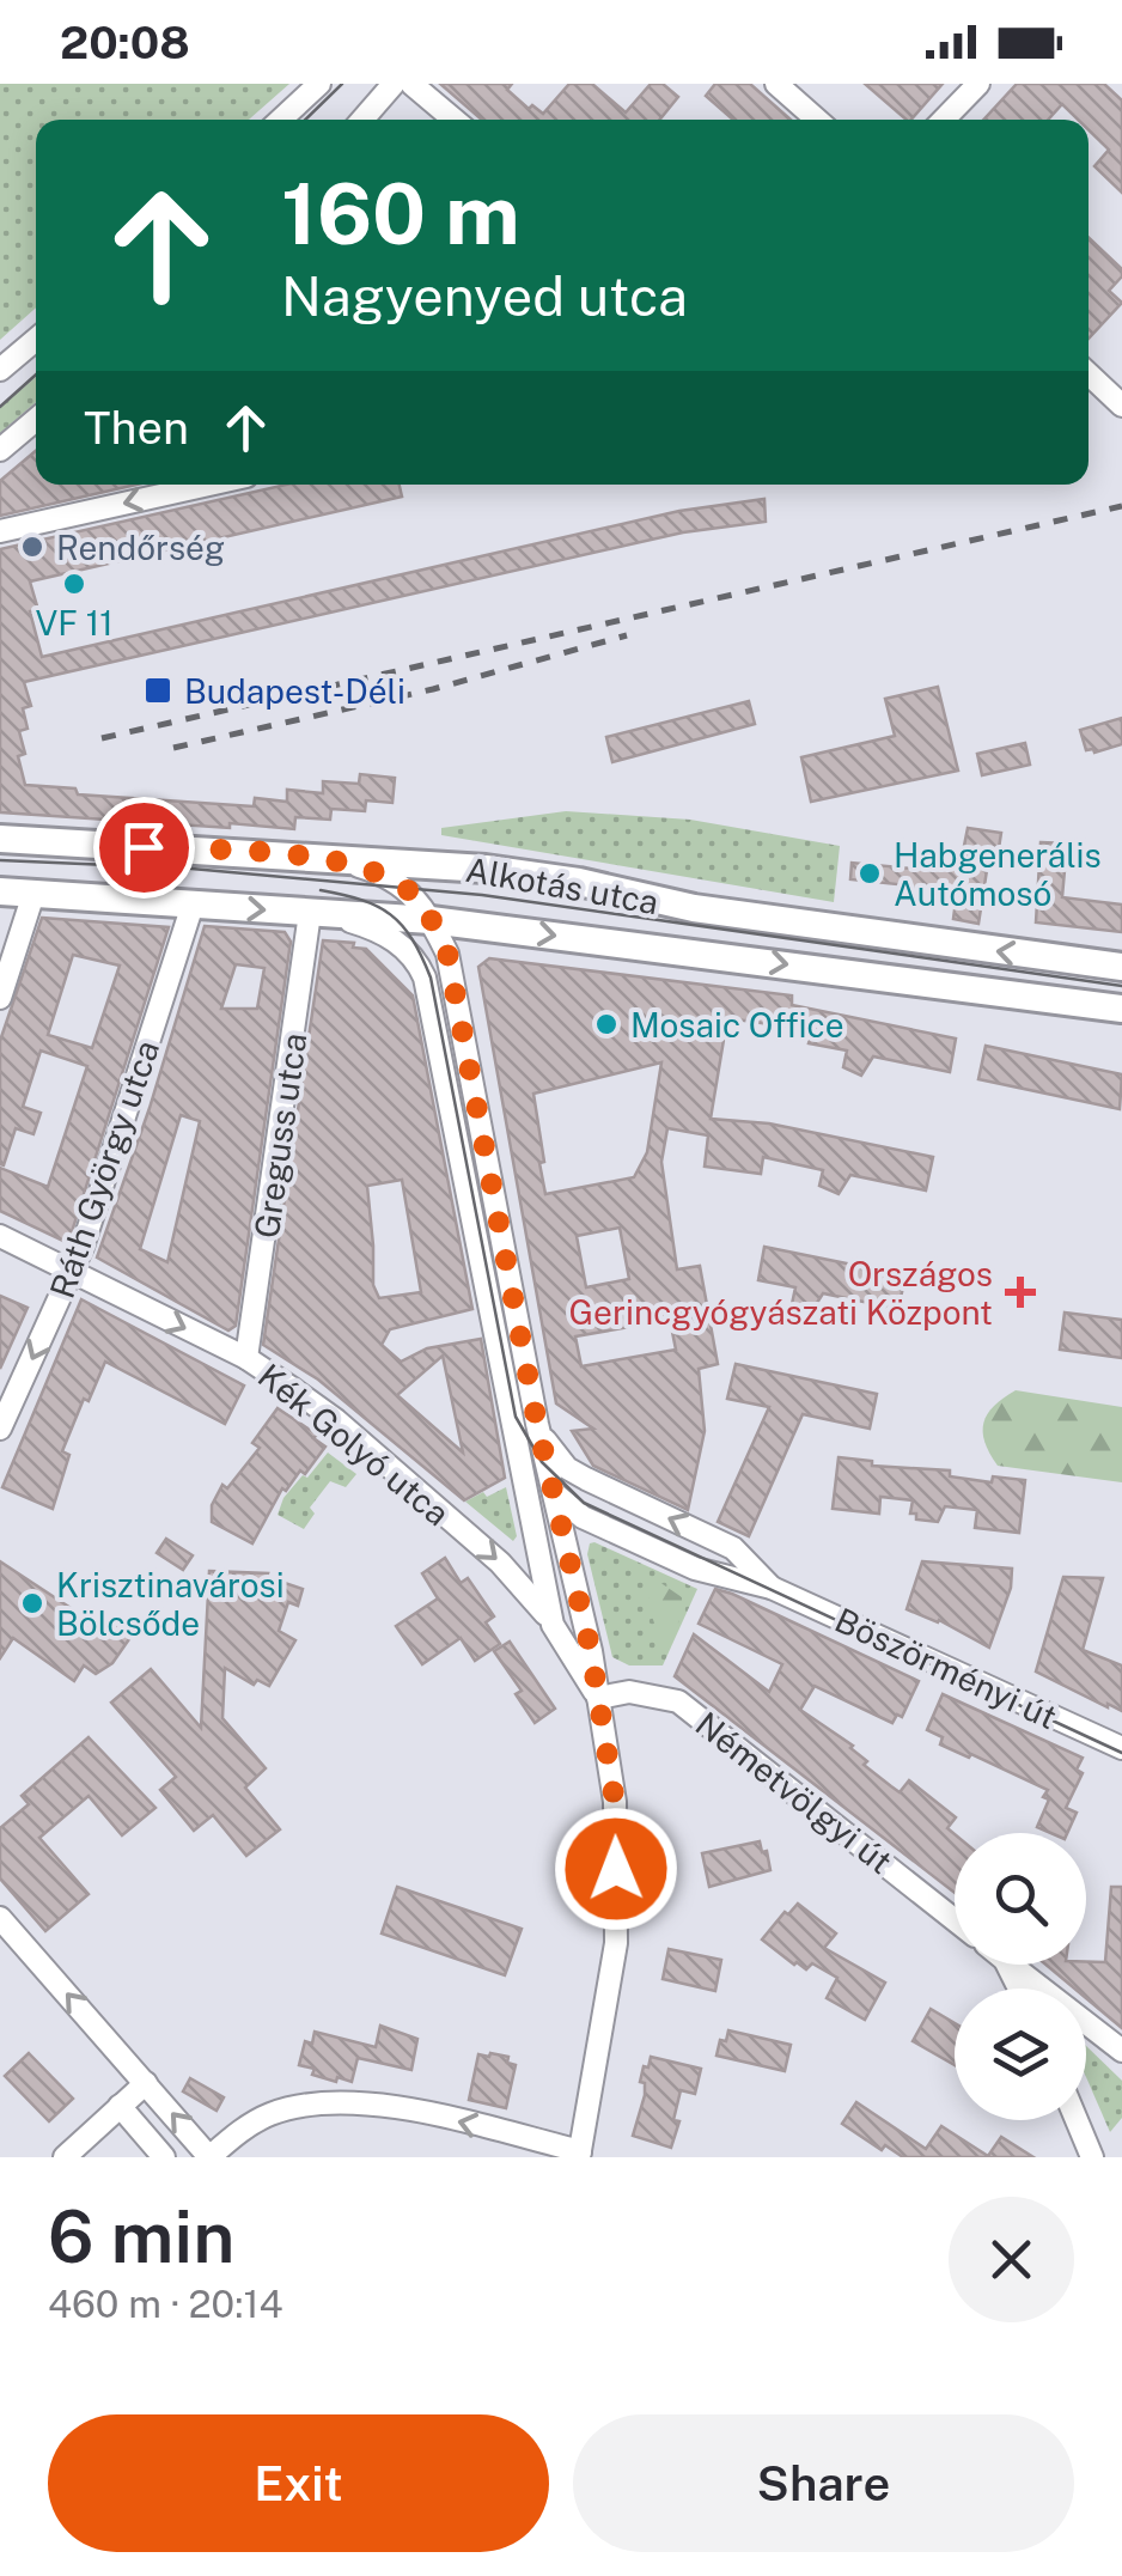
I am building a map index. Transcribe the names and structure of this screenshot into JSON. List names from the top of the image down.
{
  "streets": {
    "main road": ["Alkotás utca"],
    "street": [
      "Greguss utca",
      "Ráth György utca",
      "Kék Golyó utca",
      "Böszörményi út",
      "Németvölgyi út"
    ]
  },
  "crossings": [
    ["Alkotás utca", "Greguss utca"],
    ["Alkotás utca", "Ráth György utca"],
    ["Greguss utca", "Kék Golyó utca"],
    ["Ráth György utca", "Kék Golyó utca"]
  ],
  "one_way": ["Kék Golyó utca"],
  "places": {
    "other": [
      "Rendőrség",
      "VF 11",
      "Habgenerális Autómosó",
      "Mosaic Office",
      "Krisztinavárosi Bölcsőde"
    ],
    "transit": ["Budapest-Déli"],
    "health": ["Országos Gerincgyógyászati Központ"]
  },
  "page": {
    "status": "20:08",
    "turn": ["160 m", "Nagyenyed utca"],
    "then": "Then",
    "heading": ["6 min", "460 m · 20:14"],
    "buttons": ["Exit", "Share"]
  }
}
